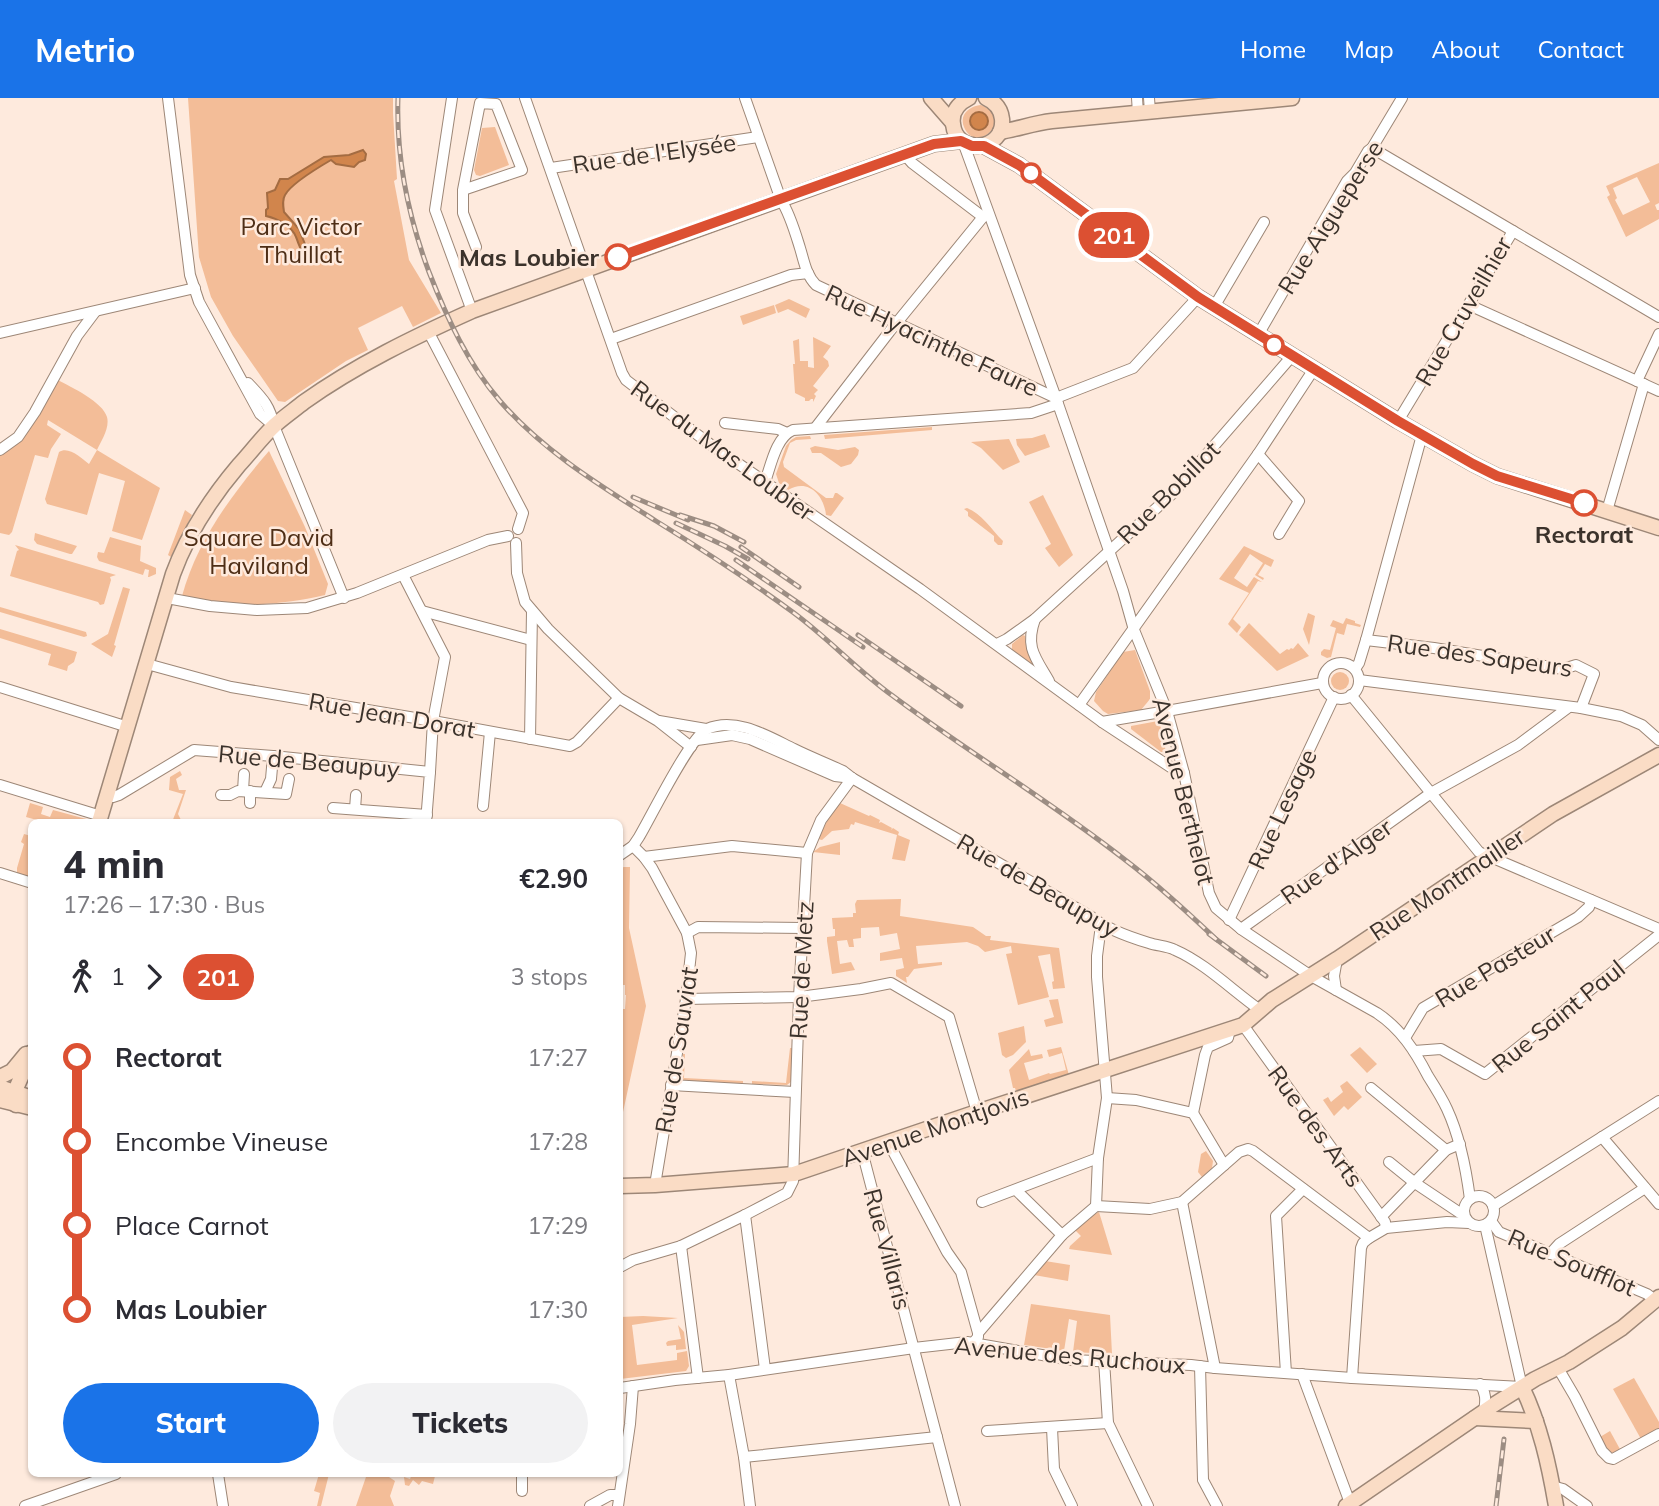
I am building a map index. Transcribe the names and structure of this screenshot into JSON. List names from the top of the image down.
{
  "streets": {
    "main road": ["Rue Montmailler", "Avenue Montjovis"],
    "street": [
      "Rue de l'Elysée",
      "Rue Aigueperse",
      "Rue Cruveilhier",
      "Rue Hyacinthe Faure",
      "Rue du Mas Loubier",
      "Rue Bobillot",
      "Rue des Sapeurs",
      "Rue Jean Dorat",
      "Rue de Beaupuy",
      "Avenue Berthelot",
      "Rue Lesage",
      "Rue d'Alger",
      "Rue Pasteur",
      "Rue de Metz",
      "Rue Saint Paul",
      "Rue de Sauviat",
      "Rue des Arts",
      "Rue Villaris",
      "Rue Soufflot",
      "Avenue des Ruchoux"
    ]
  },
  "crossings": [
    ["Rue de l'Elysée", "Rue Hyacinthe Faure"],
    ["Rue de l'Elysée", "Rue du Mas Loubier"],
    ["Rue Aigueperse", "Rue Cruveilhier"],
    ["Rue Hyacinthe Faure", "Avenue Berthelot"],
    ["Rue du Mas Loubier", "Rue Bobillot"],
    ["Rue du Mas Loubier", "Avenue Berthelot"],
    ["Rue Bobillot", "Avenue Berthelot"],
    ["Rue de Beaupuy", "Rue Montmailler"],
    ["Rue de Beaupuy", "Rue de Metz"],
    ["Avenue Berthelot", "Rue Lesage"],
    ["Avenue Berthelot", "Rue d'Alger"],
    ["Avenue Berthelot", "Rue Montmailler"],
    ["Rue Montmailler", "Rue des Arts"],
    ["Rue Montmailler", "Avenue Montjovis"],
    ["Rue de Metz", "Avenue Montjovis"],
    ["Rue de Sauviat", "Avenue Montjovis"],
    ["Rue des Arts", "Avenue Montjovis"],
    ["Avenue Montjovis", "Rue Villaris"],
    ["Rue Villaris", "Avenue des Ruchoux"]
  ],
  "parks": ["Parc Victor Thuillat", "Square David Haviland"],
  "places": ["Mas Loubier", "Rectorat"],
  "lines": ["bus line 201"],
  "page": {
    "header": "Metrio",
    "nav": [
      "Home",
      "Map",
      "About",
      "Contact"
    ],
    "on_map": "201",
    "heading": ["4 min", "17:26 – 17:30 · Bus", "€2.90"],
    "legs": ["1", "201", "3 stops"],
    "list": [
      {
        "name": "Rectorat",
        "value": "17:27"
      },
      {
        "name": "Encombe Vineuse",
        "value": "17:28"
      },
      {
        "name": "Place Carnot",
        "value": "17:29"
      },
      {
        "name": "Mas Loubier",
        "value": "17:30"
      }
    ],
    "buttons": ["Start", "Tickets"]
  }
}
